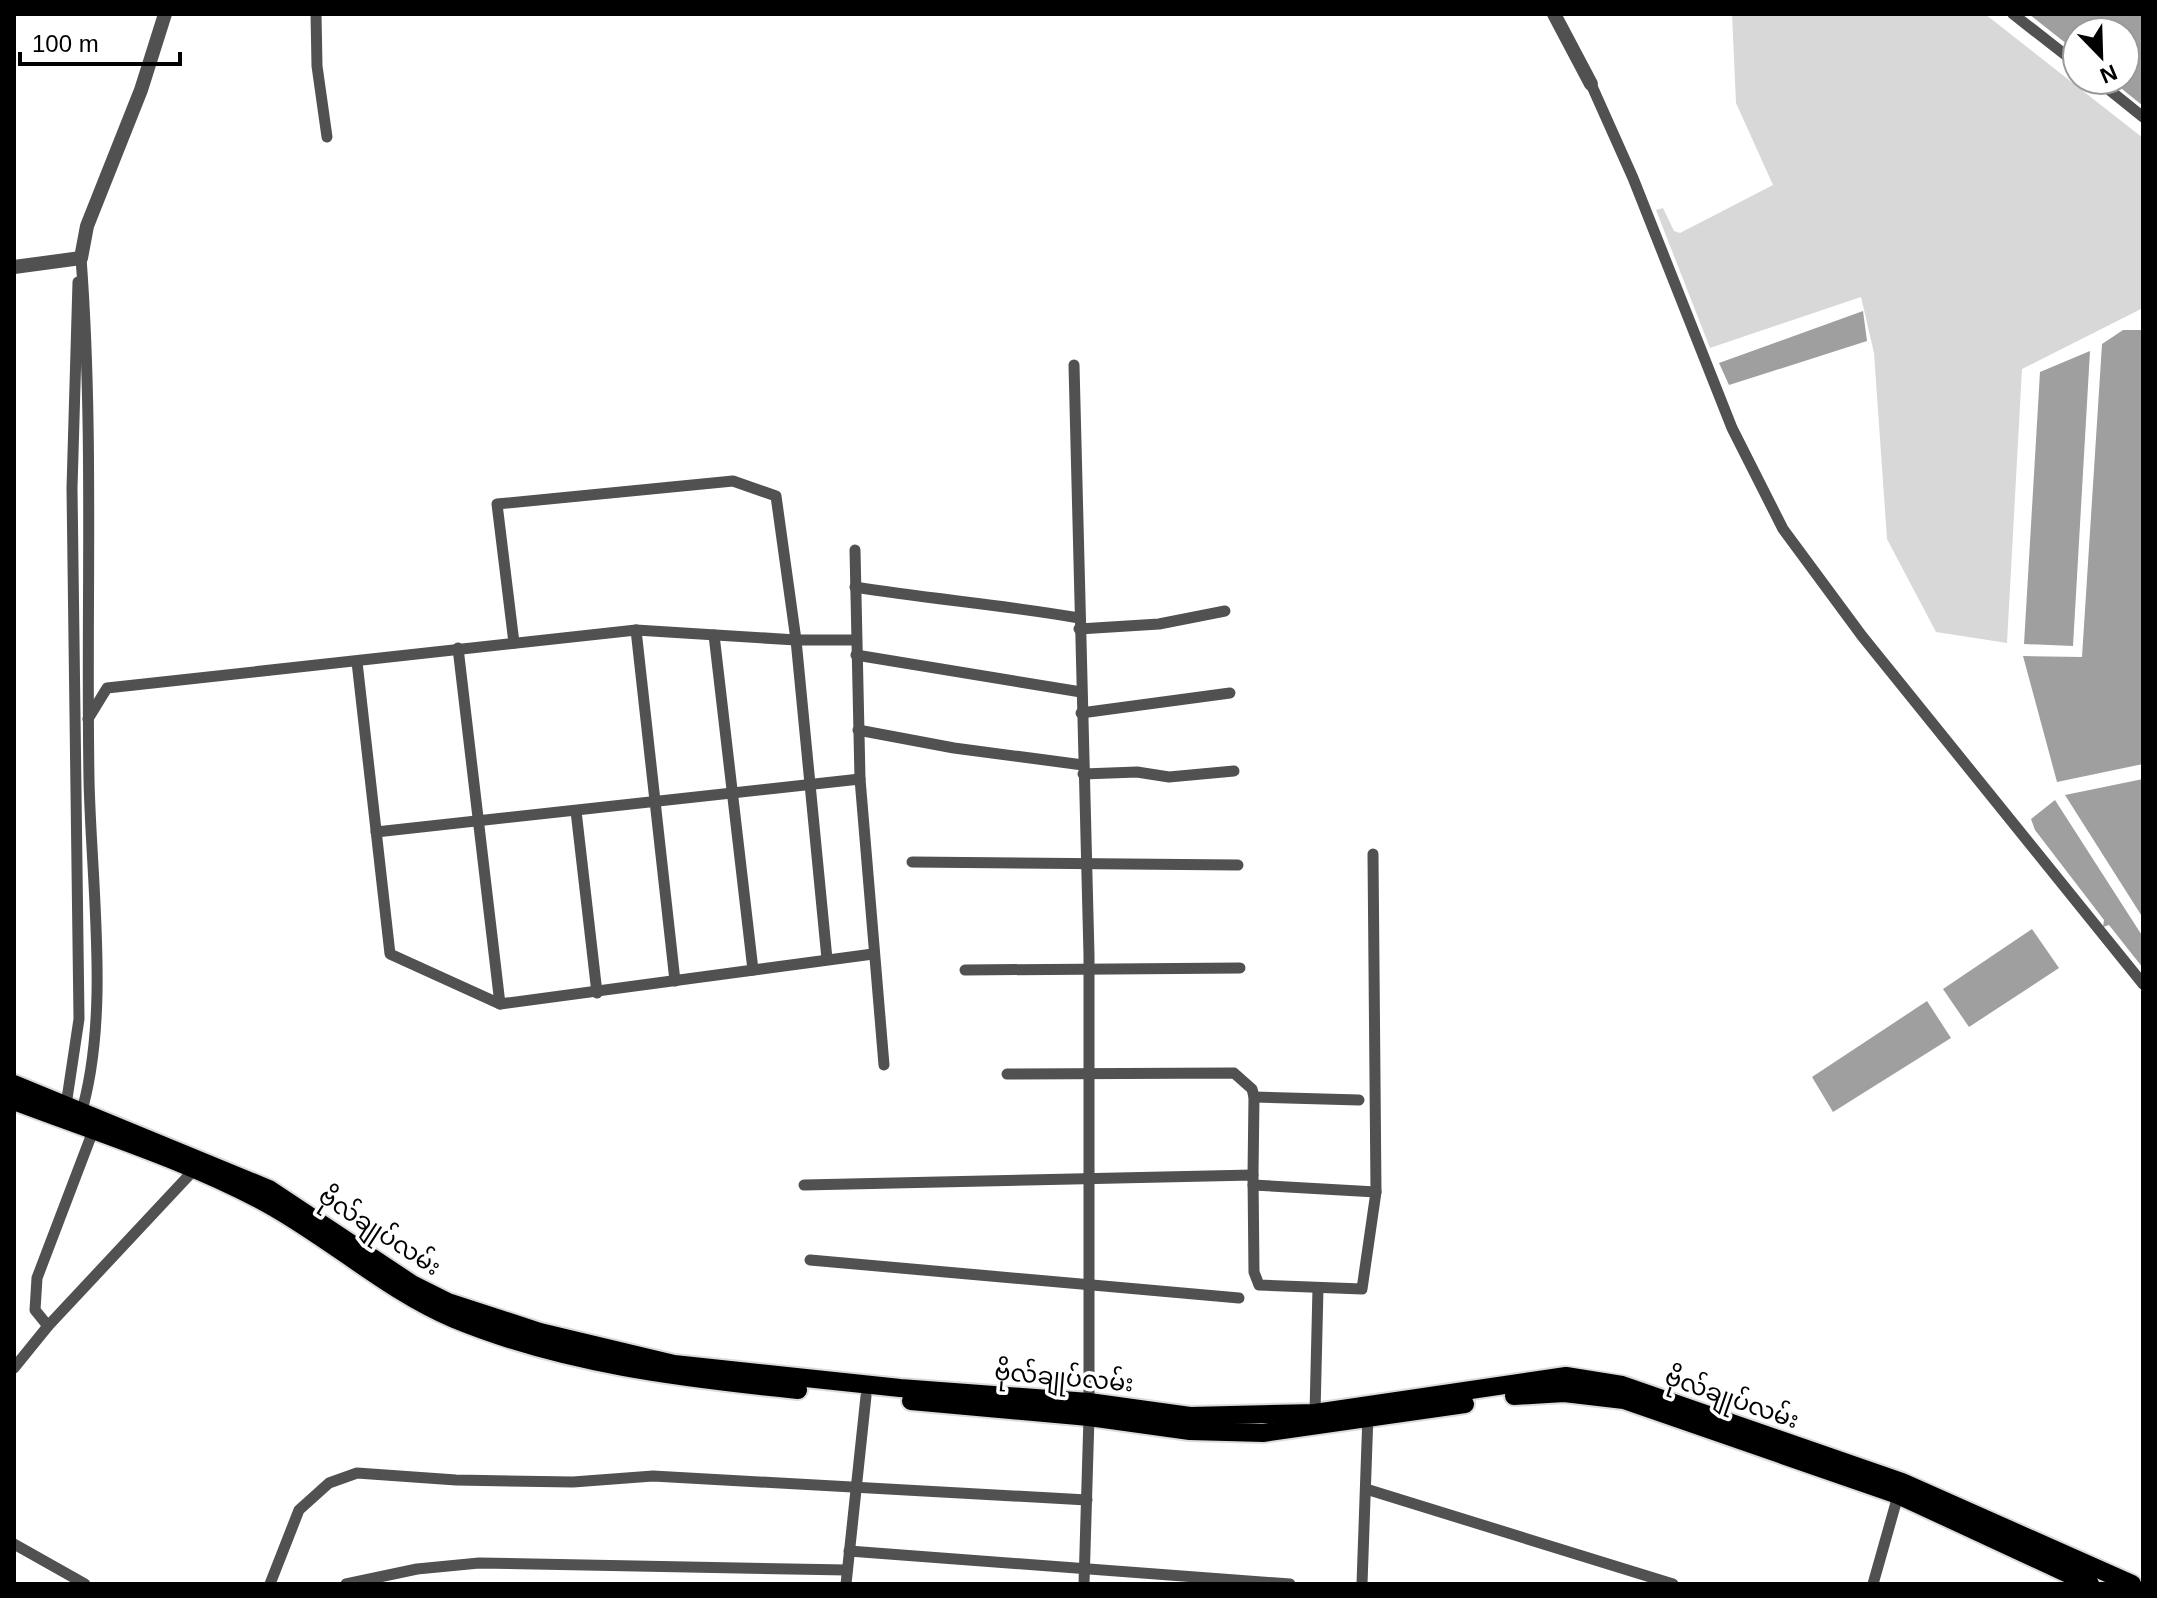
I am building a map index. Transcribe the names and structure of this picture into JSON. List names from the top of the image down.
{
  "streets": {
    "main road": ["ဗိုလ်ချုပ်လမ်း"]
  },
  "scale_bar": "100 m",
  "north": "bottom right"
}
